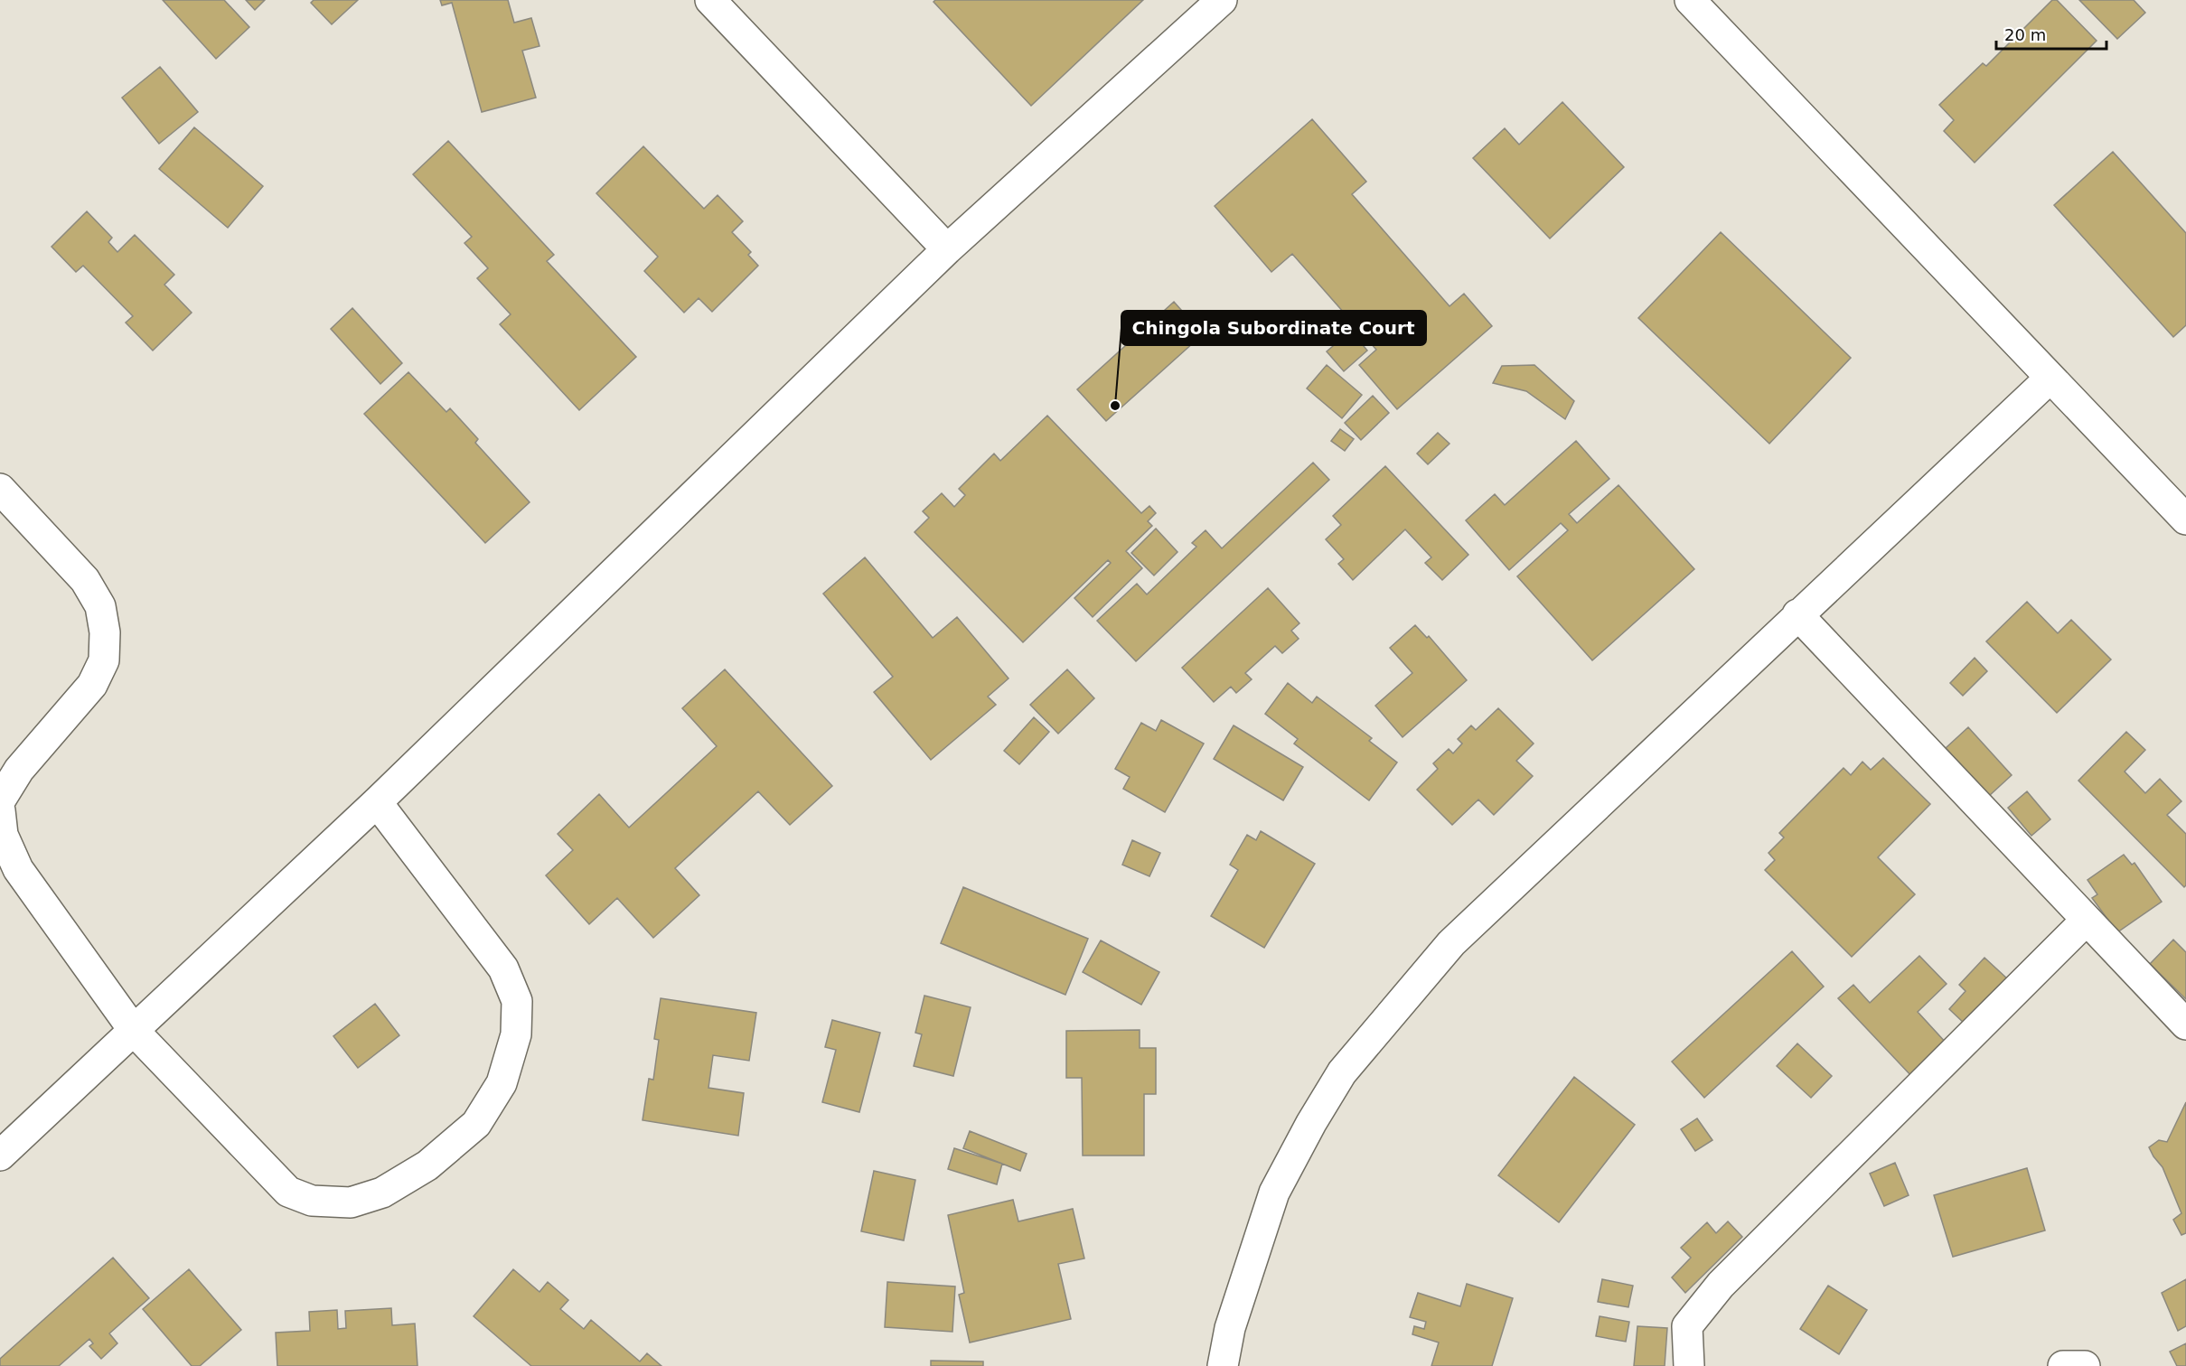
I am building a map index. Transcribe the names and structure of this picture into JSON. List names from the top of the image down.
{
  "places": ["Chingola Subordinate Court"],
  "scale_bar": "20 m"
}
